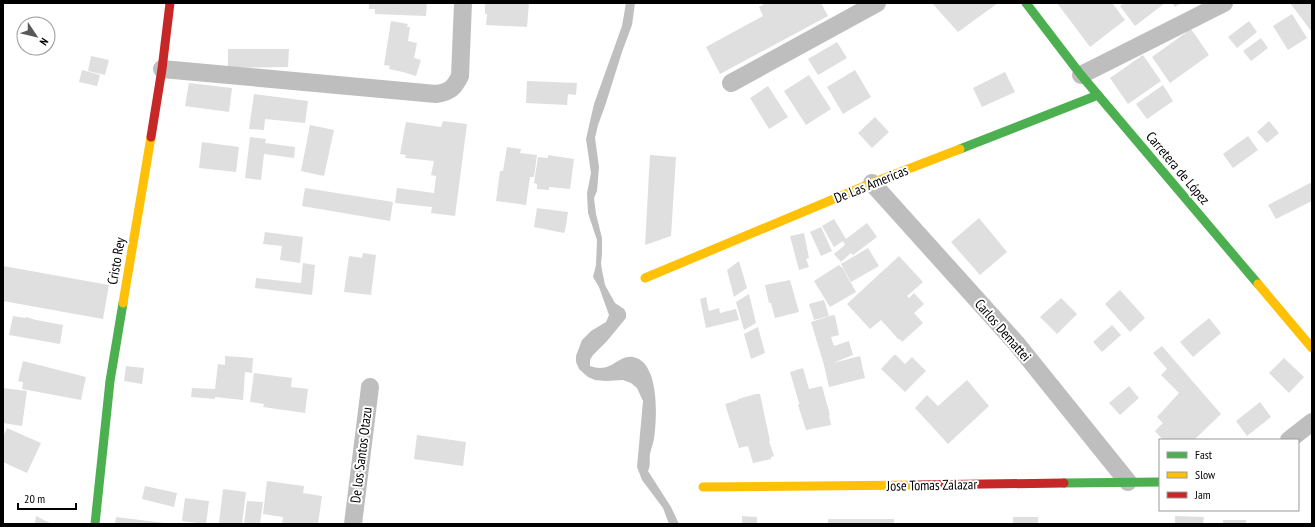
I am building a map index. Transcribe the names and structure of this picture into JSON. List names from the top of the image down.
{
  "streets": {
    "street": [
      "Carretera de López",
      "De Las Americas",
      "Cristo Rey",
      "Carlos Demattei",
      "De los Santos Otazu",
      "Jose Tomas Zalazar"
    ]
  },
  "crossings": [
    ["Carretera de López", "De Las Americas"],
    ["De Las Americas", "Carlos Demattei"],
    ["Carlos Demattei", "Jose Tomas Zalazar"]
  ],
  "legend": ["Fast", "Slow", "Jam"],
  "scale_bar": "20 m",
  "north": "bottom right"
}
